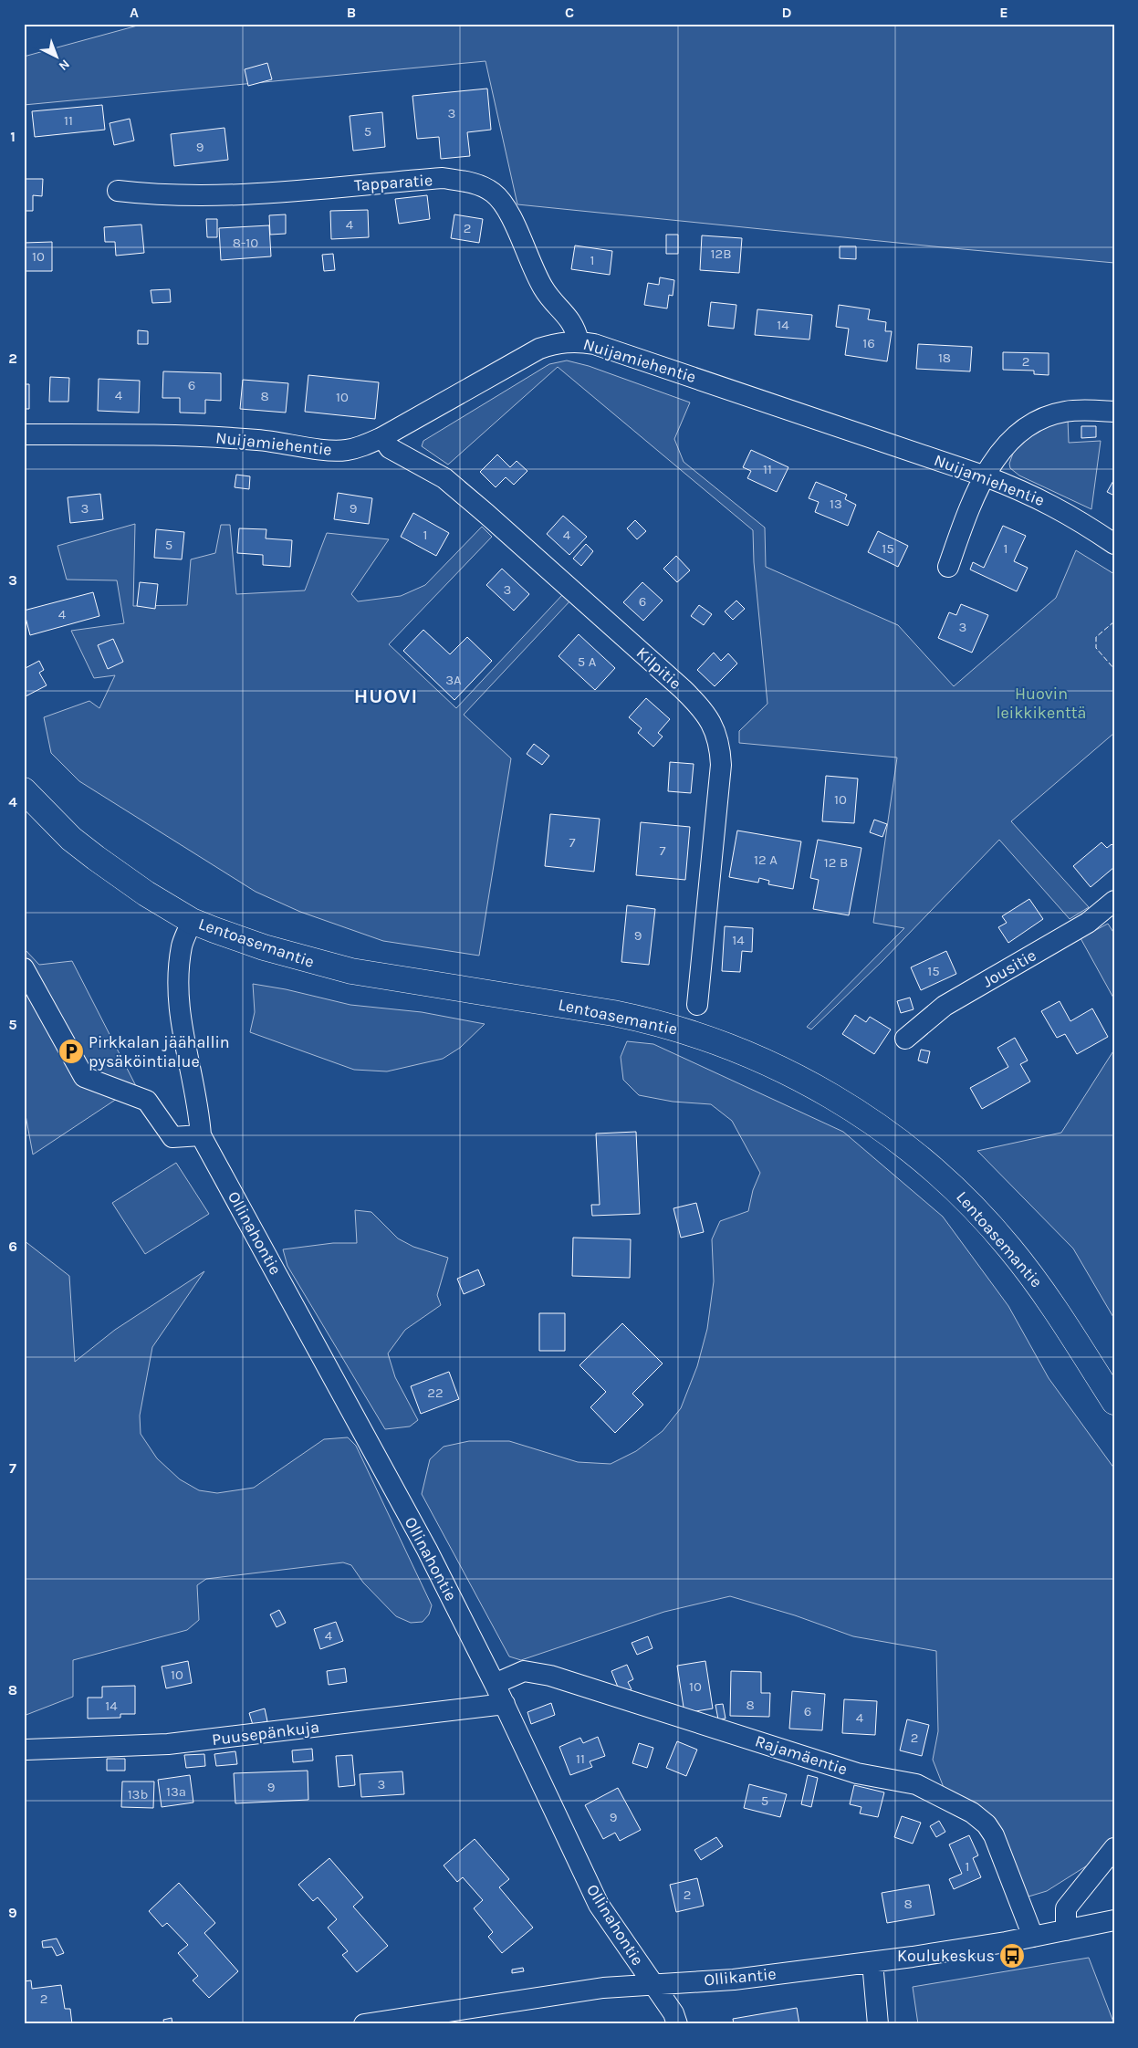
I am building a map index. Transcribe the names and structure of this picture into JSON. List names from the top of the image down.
{
  "streets": {
    "main road": ["Lentoasemantie"],
    "street": [
      "Tapparatie",
      "Nuijamiehentie",
      "Kilpitie",
      "Jousitie",
      "Ollinahontie",
      "Puusepänkuja",
      "Rajamäentie",
      "Ollikantie"
    ]
  },
  "crossings": [
    ["Tapparatie", "Nuijamiehentie"],
    ["Nuijamiehentie", "Kilpitie"],
    ["Ollinahontie", "Puusepänkuja"],
    ["Ollinahontie", "Rajamäentie"],
    ["Ollinahontie", "Ollikantie"],
    ["Rajamäentie", "Ollikantie"]
  ],
  "districts": ["HUOVI"],
  "parks": ["Huovin leikkikenttä"],
  "places": {
    "parking": ["Pirkkalan jäähallin pysäköintialue"],
    "bus stop": ["Koulukeskus"]
  },
  "house_numbers": [
    "3",
    "11",
    "5",
    "9",
    "4",
    "2",
    "8-10",
    "12B",
    "10",
    "1",
    "14",
    "16",
    "18",
    "2",
    "6",
    "4",
    "8",
    "10",
    "11",
    "13",
    "3",
    "9",
    "1",
    "4",
    "5",
    "15",
    "1",
    "3",
    "6",
    "4",
    "3",
    "5 A",
    "3A",
    "10",
    "7",
    "7",
    "12 A",
    "12 B",
    "9",
    "14",
    "15",
    "22",
    "4",
    "10",
    "10",
    "8",
    "14",
    "6",
    "4",
    "2",
    "11",
    "3",
    "9",
    "13a",
    "13b",
    "5",
    "9",
    "1",
    "2",
    "8",
    "2"
  ],
  "north": "bottom right",
  "grid": {
    "columns": [
      "A",
      "B",
      "C",
      "D",
      "E"
    ],
    "rows": [
      "1",
      "2",
      "3",
      "4",
      "5",
      "6",
      "7",
      "8",
      "9"
    ]
  }
}
